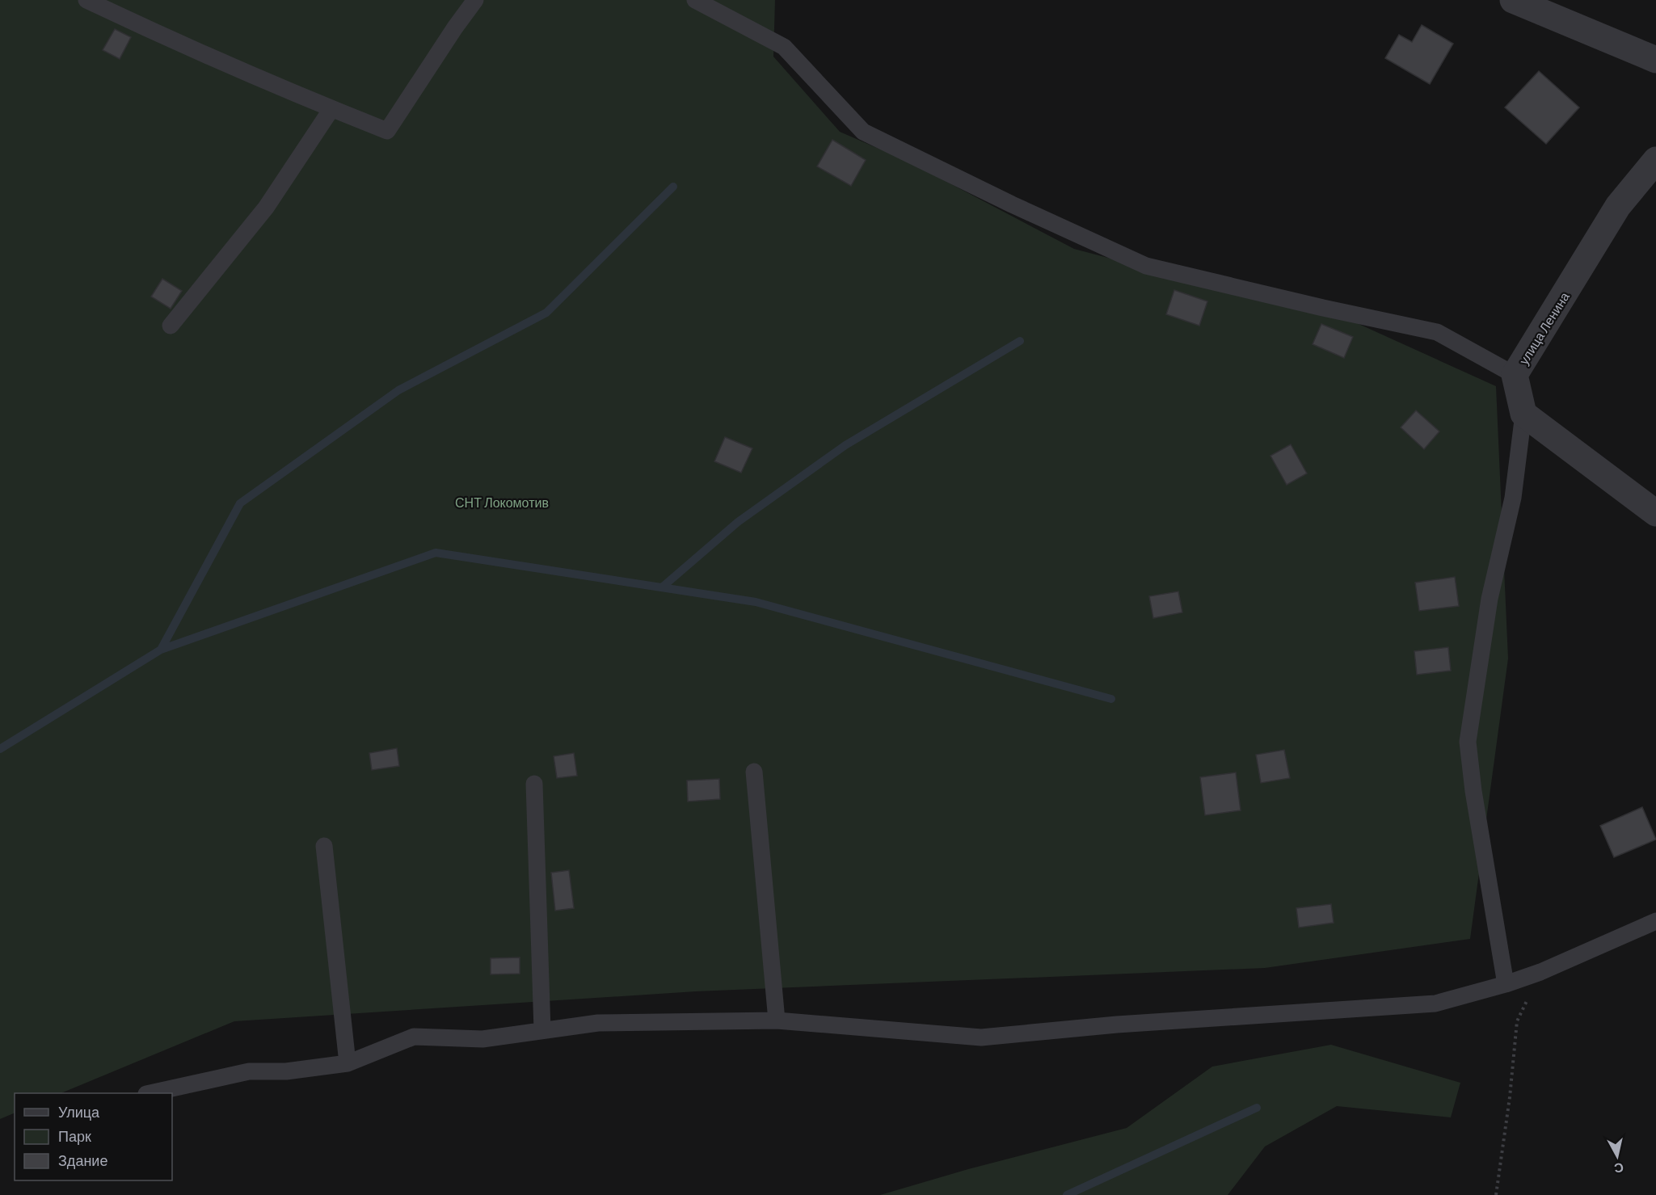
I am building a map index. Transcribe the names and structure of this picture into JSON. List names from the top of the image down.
{
  "streets": {
    "street": ["улица Ленина"]
  },
  "parks": ["СНТ Локомотив"],
  "legend": ["Улица", "Парк", "Здание"],
  "north": "bottom"
}
